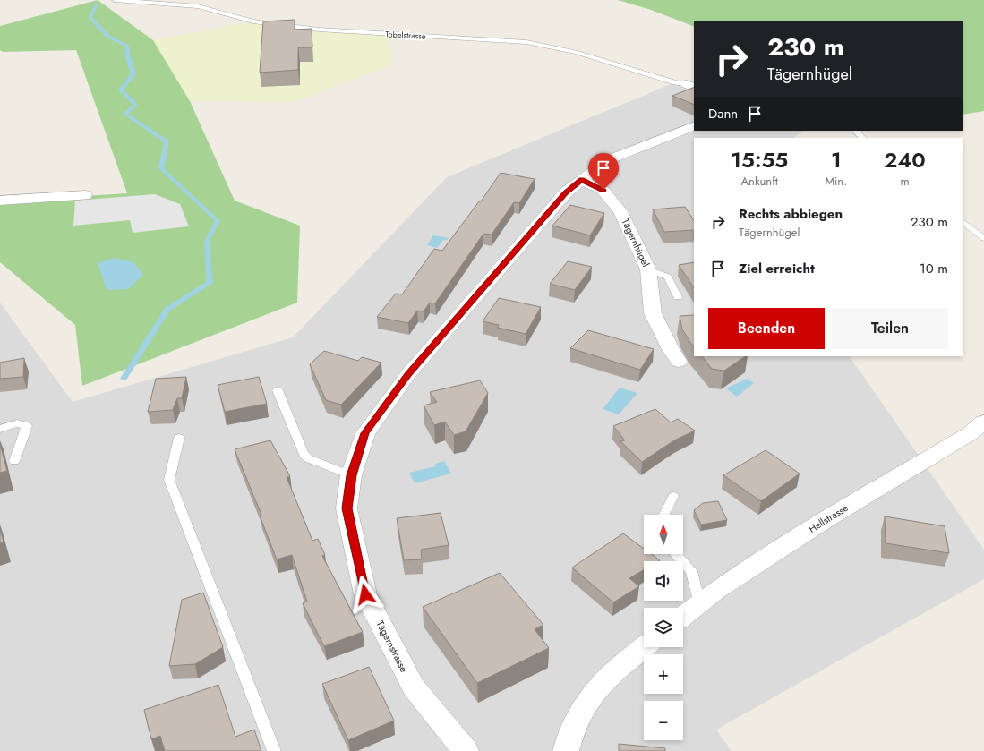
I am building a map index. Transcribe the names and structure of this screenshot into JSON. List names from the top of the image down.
{
  "streets": {
    "street": ["Tägernhügel", "Hellstrasse", "Tägernstrasse"],
    "lane": ["Tobelstrasse"]
  },
  "crossings": [
    ["Tägernhügel", "Tägernstrasse"]
  ],
  "north": "top",
  "page": {
    "turn": ["230 m", "Tägernhügel"],
    "then": "Dann",
    "eta": [
      "15:55",
      "Ankunft",
      "1",
      "Min.",
      "240",
      "m"
    ],
    "list": [
      {
        "name": "Rechts abbiegen",
        "note": "Tägernhügel",
        "value": "230 m"
      },
      {
        "name": "Ziel erreicht",
        "value": "10 m"
      }
    ],
    "buttons": ["Beenden", "Teilen"],
    "map_buttons": ["+", "−"]
  }
}
